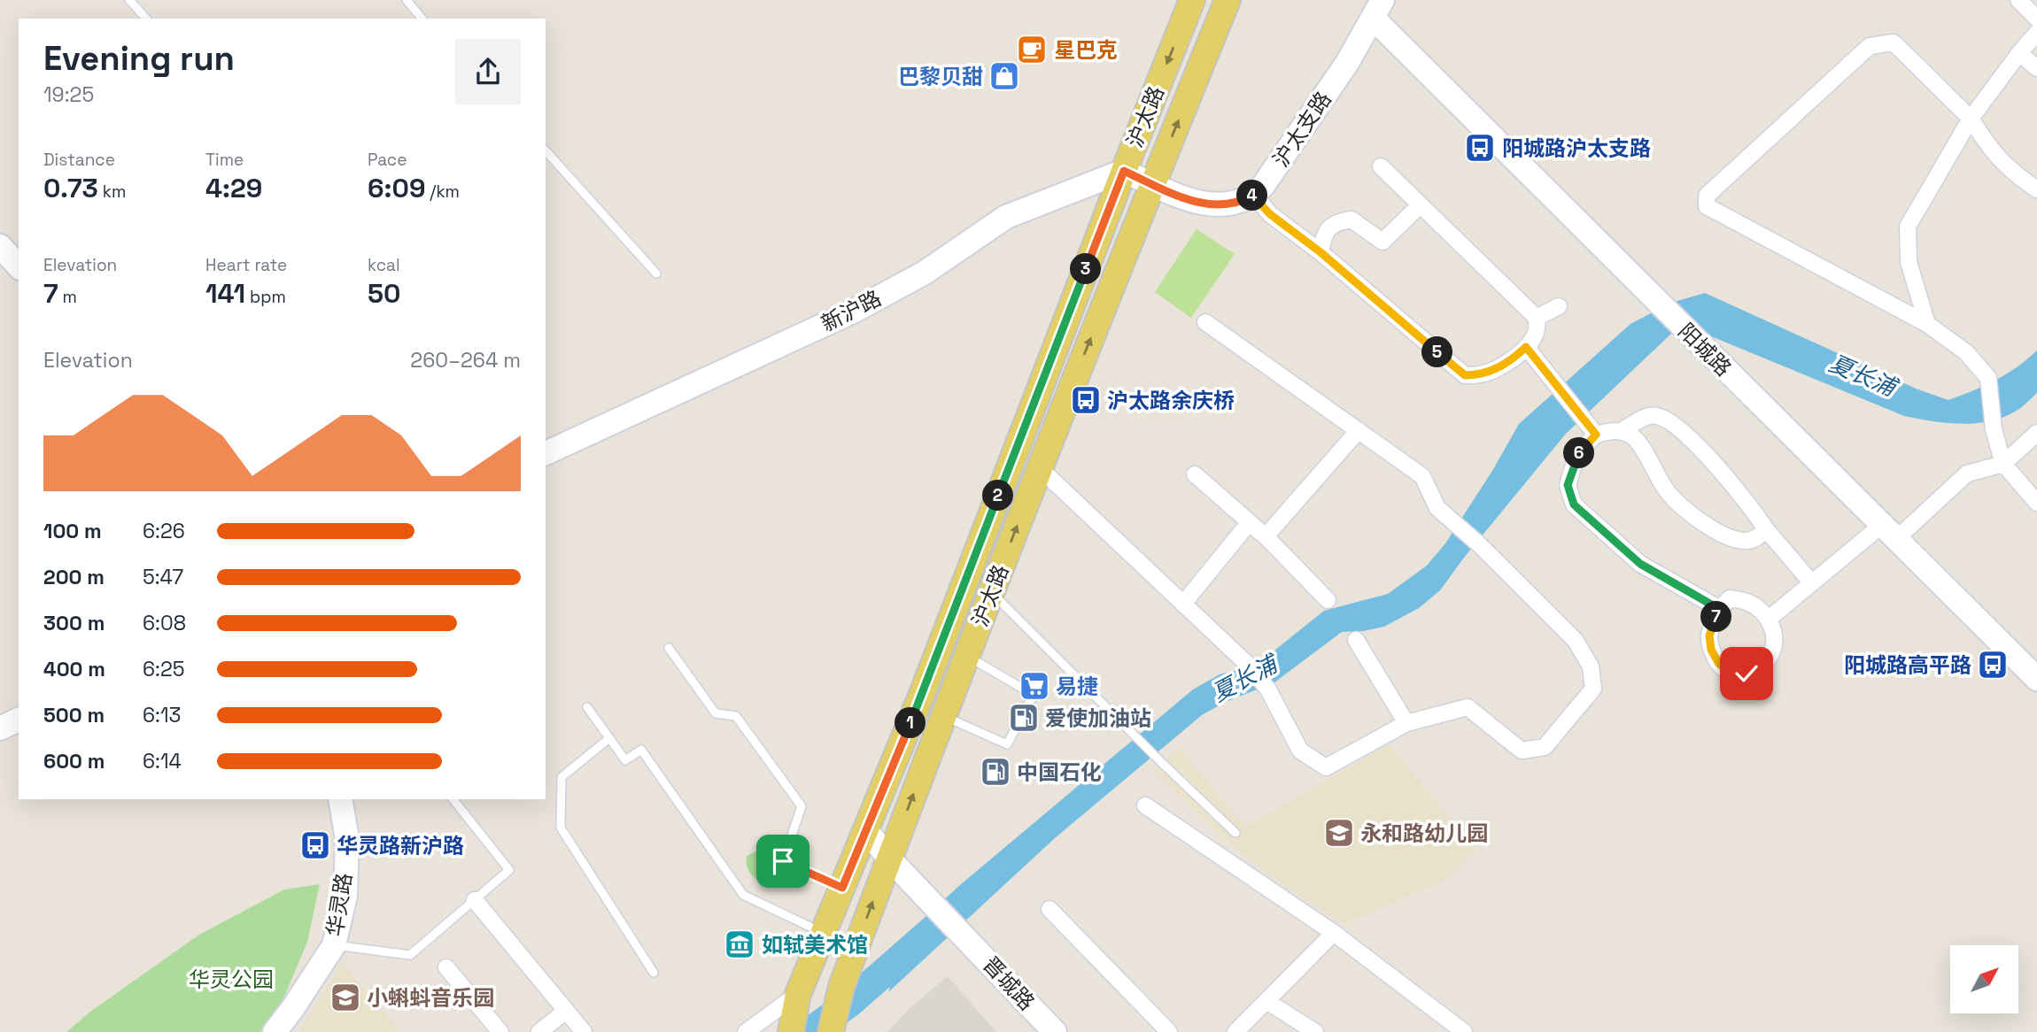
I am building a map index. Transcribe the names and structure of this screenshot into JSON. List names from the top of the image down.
{
  "streets": {
    "main road": ["沪太路"],
    "street": [
      "沪太支路",
      "新沪路",
      "阳城路",
      "华灵路",
      "晋城路"
    ]
  },
  "crossings": [
    ["沪太路", "新沪路"],
    ["沪太路", "晋城路"],
    ["沪太支路", "阳城路"]
  ],
  "water": ["夏长浦"],
  "parks": ["华灵公园"],
  "places": {
    "cafe": ["星巴克"],
    "shop": ["巴黎贝甜"],
    "bus stop": [
      "阳城路沪太支路",
      "沪太路余庆桥",
      "阳城路高平路",
      "华灵路新沪路"
    ],
    "supermarket": ["易捷"],
    "fuel station": ["爱使加油站", "中国石化"],
    "school or university": ["永和路幼儿园", "小蝌蚪音乐园"],
    "museum": ["如轼美术馆"]
  },
  "north": "top right",
  "page": {
    "heading": ["Evening run", "19:25"],
    "stats": [
      ["Distance", "0.73 km"],
      ["Time", "4:29"],
      ["Pace", "6:09 /km"],
      ["Elevation", "7 m"],
      ["Heart rate", "141 bpm"],
      ["kcal", "50"]
    ],
    "pins": [
      "4",
      "3",
      "5",
      "6",
      "2",
      "7",
      "1"
    ],
    "chart": ["Elevation", "260–264 m"],
    "list": [
      {
        "name": "100 m",
        "note": "6:26"
      },
      {
        "name": "200 m",
        "note": "5:47"
      },
      {
        "name": "300 m",
        "note": "6:08"
      },
      {
        "name": "400 m",
        "note": "6:25"
      },
      {
        "name": "500 m",
        "note": "6:13"
      },
      {
        "name": "600 m",
        "note": "6:14"
      }
    ]
  }
}
